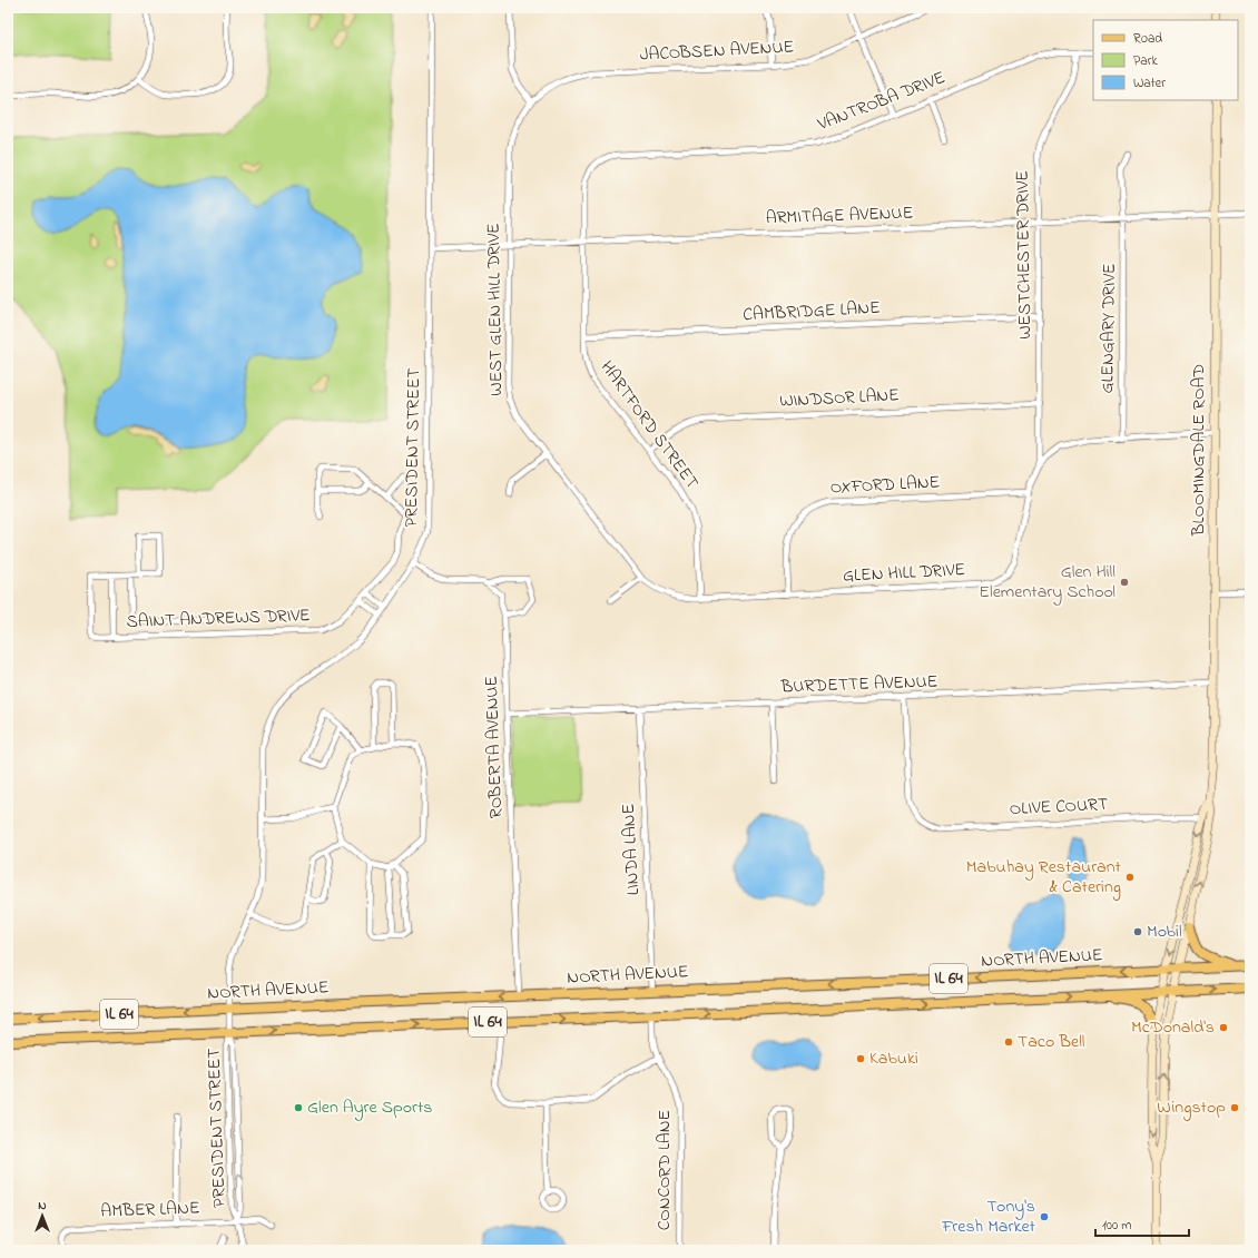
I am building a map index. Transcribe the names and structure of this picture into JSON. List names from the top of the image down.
{
  "streets": {
    "main road": ["BLOOMINGDALE ROAD", "NORTH AVENUE", "IL 64"],
    "street": [
      "JACOBSEN AVENUE",
      "VANTROBA DRIVE",
      "ARMITAGE AVENUE",
      "WESTCHESTER DRIVE",
      "WEST GLEN HILL DRIVE",
      "CAMBRIDGE LANE",
      "GLENGARY DRIVE",
      "WINDSOR LANE",
      "HARTFORD STREET",
      "PRESIDENT STREET",
      "OXFORD LANE",
      "GLEN HILL DRIVE",
      "SAINT ANDREWS DRIVE",
      "BURDETTE AVENUE",
      "ROBERTA AVENUE",
      "OLIVE COURT",
      "LINDA LANE",
      "CONCORD LANE",
      "AMBER LANE"
    ]
  },
  "crossings": [
    ["JACOBSEN AVENUE", "WEST GLEN HILL DRIVE"],
    ["VANTROBA DRIVE", "WESTCHESTER DRIVE"],
    ["VANTROBA DRIVE", "HARTFORD STREET"],
    ["ARMITAGE AVENUE", "WESTCHESTER DRIVE"],
    ["ARMITAGE AVENUE", "WEST GLEN HILL DRIVE"],
    ["ARMITAGE AVENUE", "GLENGARY DRIVE"],
    ["ARMITAGE AVENUE", "HARTFORD STREET"],
    ["ARMITAGE AVENUE", "PRESIDENT STREET"],
    ["ARMITAGE AVENUE", "BLOOMINGDALE ROAD"],
    ["WESTCHESTER DRIVE", "CAMBRIDGE LANE"],
    ["WESTCHESTER DRIVE", "WINDSOR LANE"],
    ["WESTCHESTER DRIVE", "GLEN HILL DRIVE"],
    ["WEST GLEN HILL DRIVE", "GLEN HILL DRIVE"],
    ["CAMBRIDGE LANE", "HARTFORD STREET"],
    ["GLENGARY DRIVE", "GLEN HILL DRIVE"],
    ["WINDSOR LANE", "HARTFORD STREET"],
    ["HARTFORD STREET", "GLEN HILL DRIVE"],
    ["PRESIDENT STREET", "NORTH AVENUE"],
    ["PRESIDENT STREET", "IL 64"],
    ["PRESIDENT STREET", "AMBER LANE"],
    ["BLOOMINGDALE ROAD", "GLEN HILL DRIVE"],
    ["BLOOMINGDALE ROAD", "BURDETTE AVENUE"],
    ["BLOOMINGDALE ROAD", "OLIVE COURT"],
    ["BLOOMINGDALE ROAD", "NORTH AVENUE"],
    ["BLOOMINGDALE ROAD", "IL 64"],
    ["OXFORD LANE", "GLEN HILL DRIVE"],
    ["BURDETTE AVENUE", "ROBERTA AVENUE"],
    ["BURDETTE AVENUE", "OLIVE COURT"],
    ["BURDETTE AVENUE", "LINDA LANE"],
    ["ROBERTA AVENUE", "NORTH AVENUE"],
    ["LINDA LANE", "NORTH AVENUE"],
    ["IL 64", "CONCORD LANE"]
  ],
  "places": [
    "Glen Hill Elementary School",
    "Mabuhay Restaurant & Catering",
    "Mobil",
    "McDonald's",
    "Taco Bell",
    "Kabuki",
    "Glen Ayre Sports",
    "Wingstop",
    "Tony's Fresh Market"
  ],
  "legend": ["Road", "Park", "Water"],
  "scale_bar": "100 m",
  "north": "top"
}
